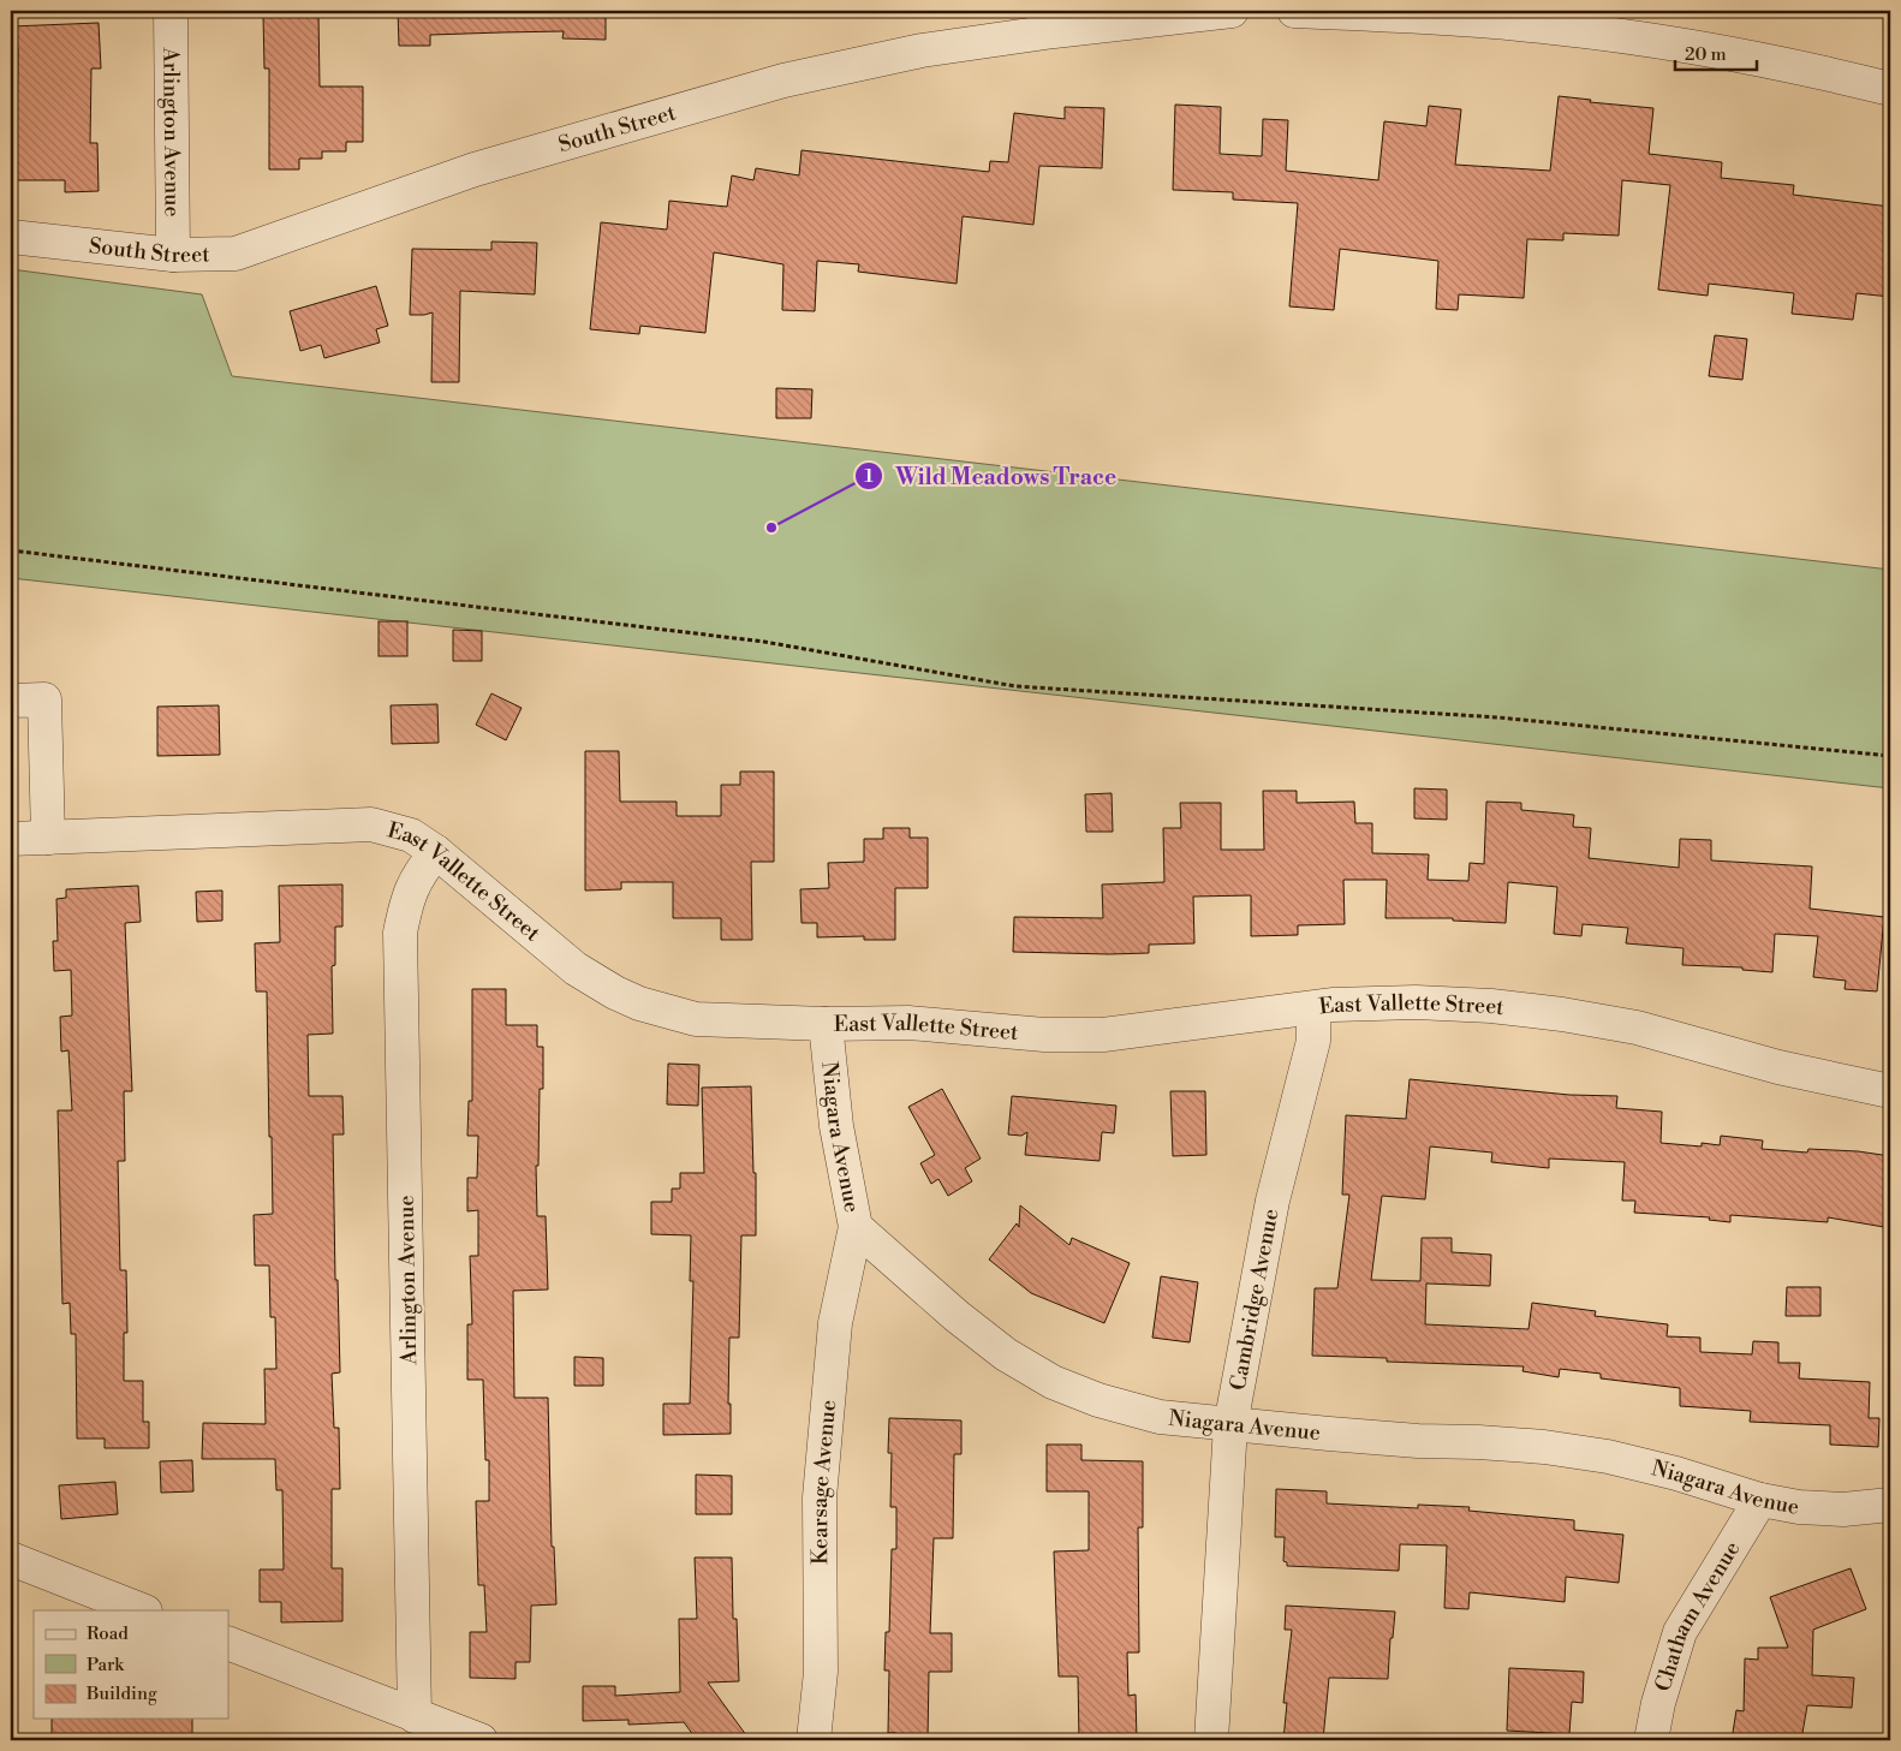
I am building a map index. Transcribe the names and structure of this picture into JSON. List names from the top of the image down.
{
  "streets": {
    "street": [
      "South Street",
      "Arlington Avenue",
      "East Vallette Street",
      "Niagara Avenue",
      "Cambridge Avenue",
      "Kearsage Avenue",
      "Chatham Avenue"
    ]
  },
  "crossings": [
    ["South Street", "Arlington Avenue"],
    ["Arlington Avenue", "East Vallette Street"],
    ["East Vallette Street", "Niagara Avenue"],
    ["East Vallette Street", "Cambridge Avenue"],
    ["Niagara Avenue", "Cambridge Avenue"],
    ["Niagara Avenue", "Kearsage Avenue"],
    ["Niagara Avenue", "Chatham Avenue"]
  ],
  "places": ["Wild Meadows Trace"],
  "legend": ["Road", "Park", "Building"],
  "scale_bar": "20 m"
}
